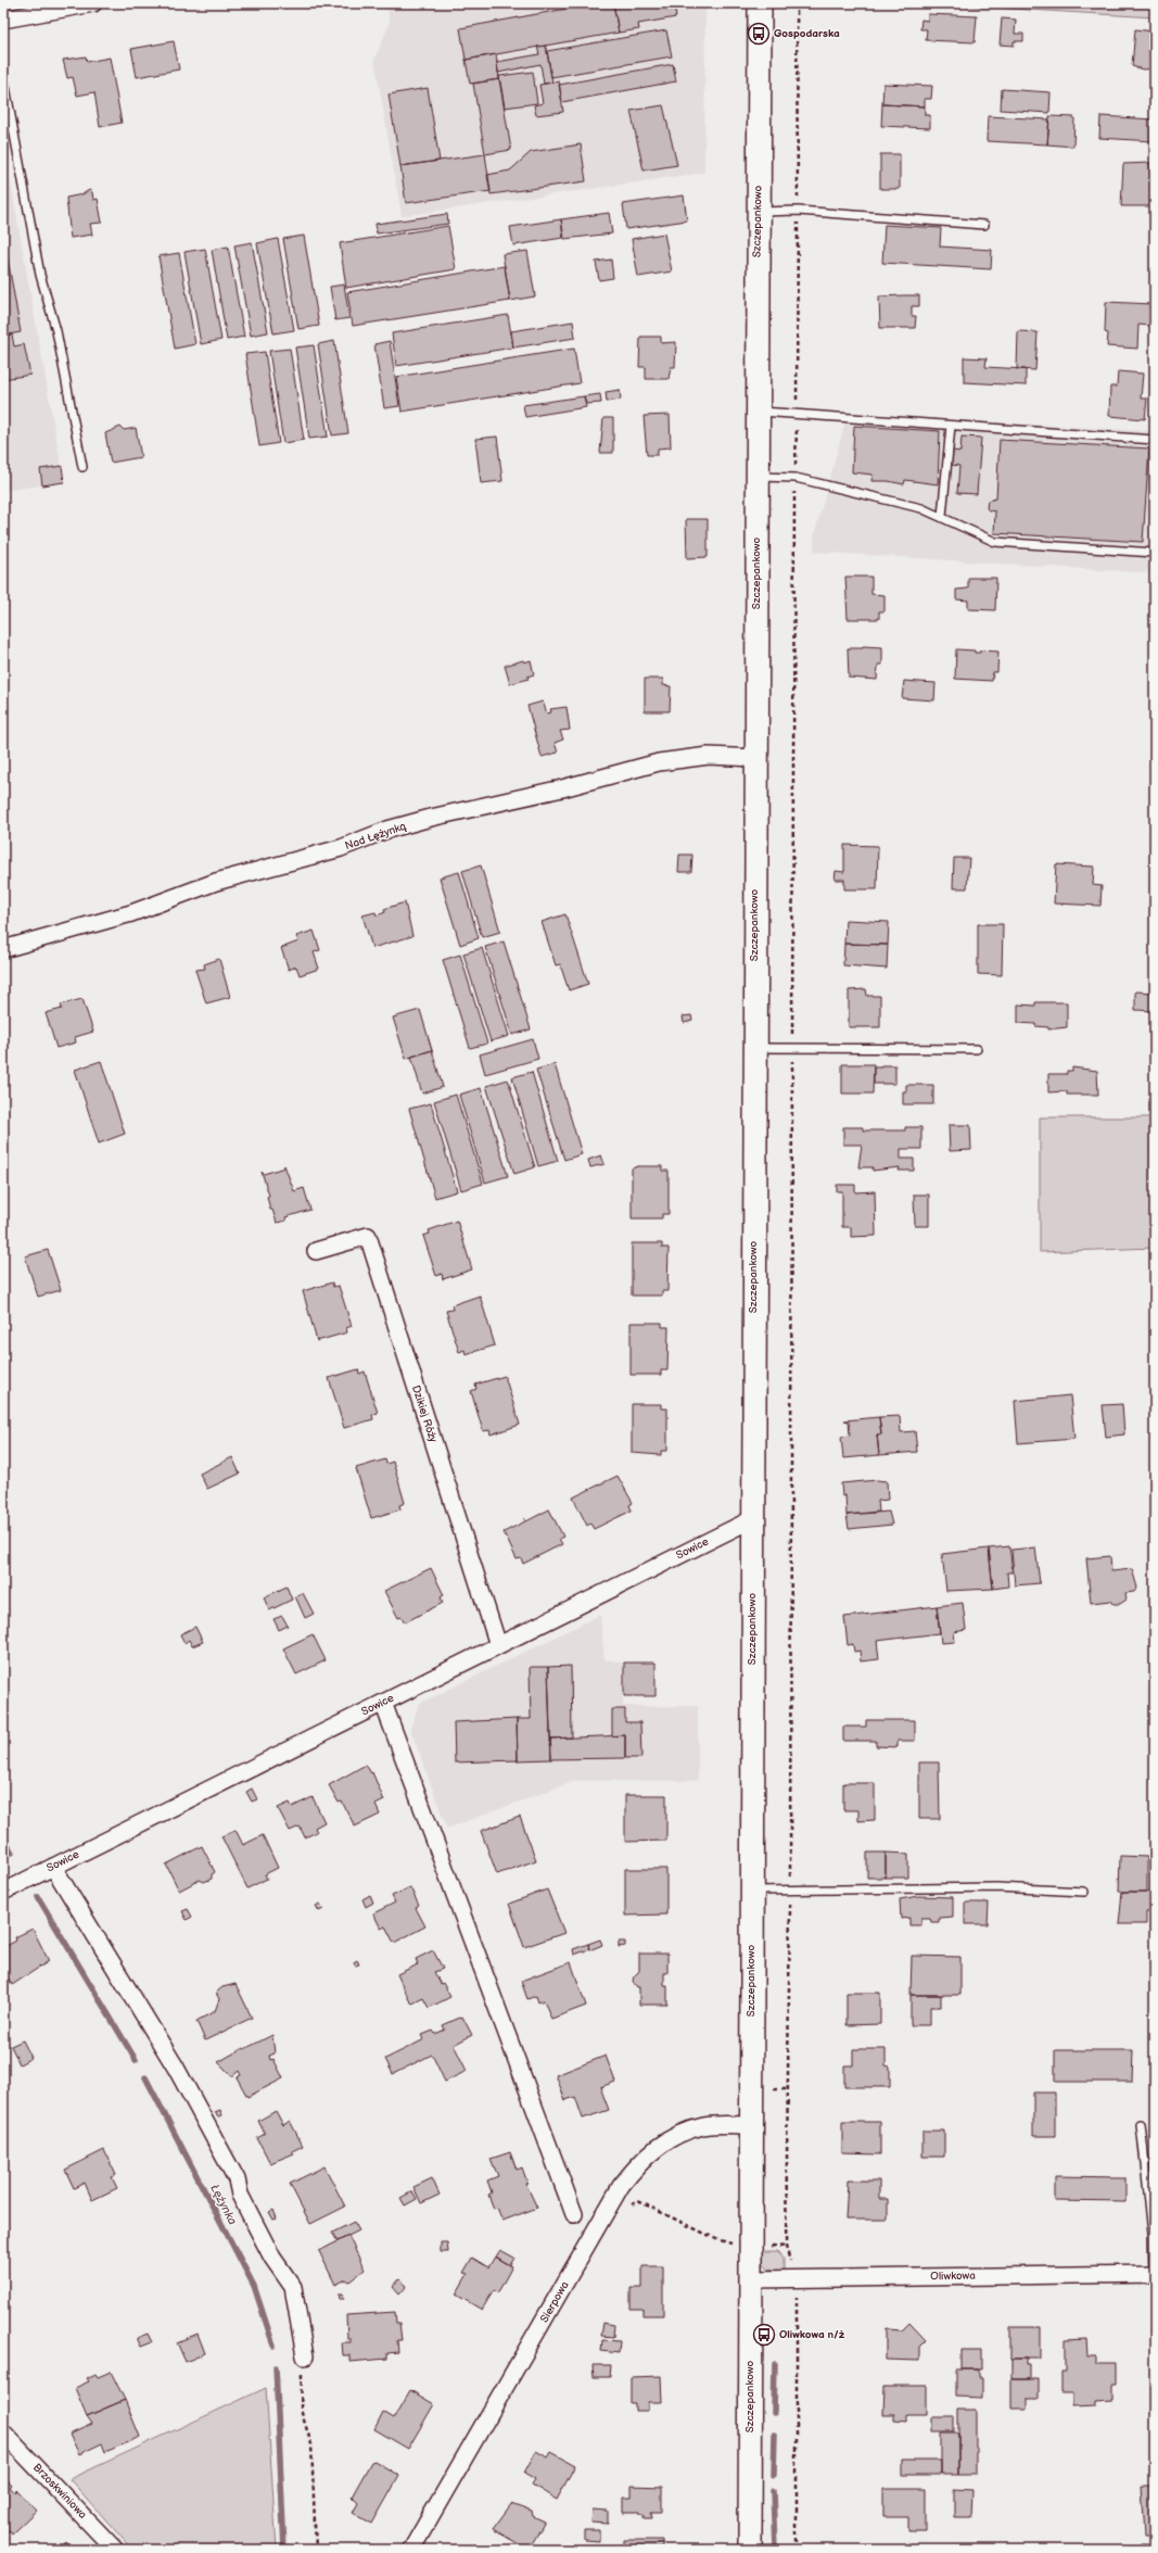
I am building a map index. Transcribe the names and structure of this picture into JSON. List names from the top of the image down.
{
  "streets": {
    "street": [
      "Szczepankowo",
      "Nad Łężynką",
      "Dzikiej Róży",
      "Sowice",
      "Oliwkowa",
      "Sierpowa",
      "Brzoskwiniowa"
    ]
  },
  "crossings": [
    ["Szczepankowo", "Nad Łężynką"],
    ["Szczepankowo", "Sowice"],
    ["Szczepankowo", "Oliwkowa"],
    ["Szczepankowo", "Sierpowa"],
    ["Dzikiej Róży", "Sowice"]
  ],
  "water": ["Łężynka"],
  "places": {
    "bus stop": ["Gospodarska", "Oliwkowa n/ż"]
  }
}
